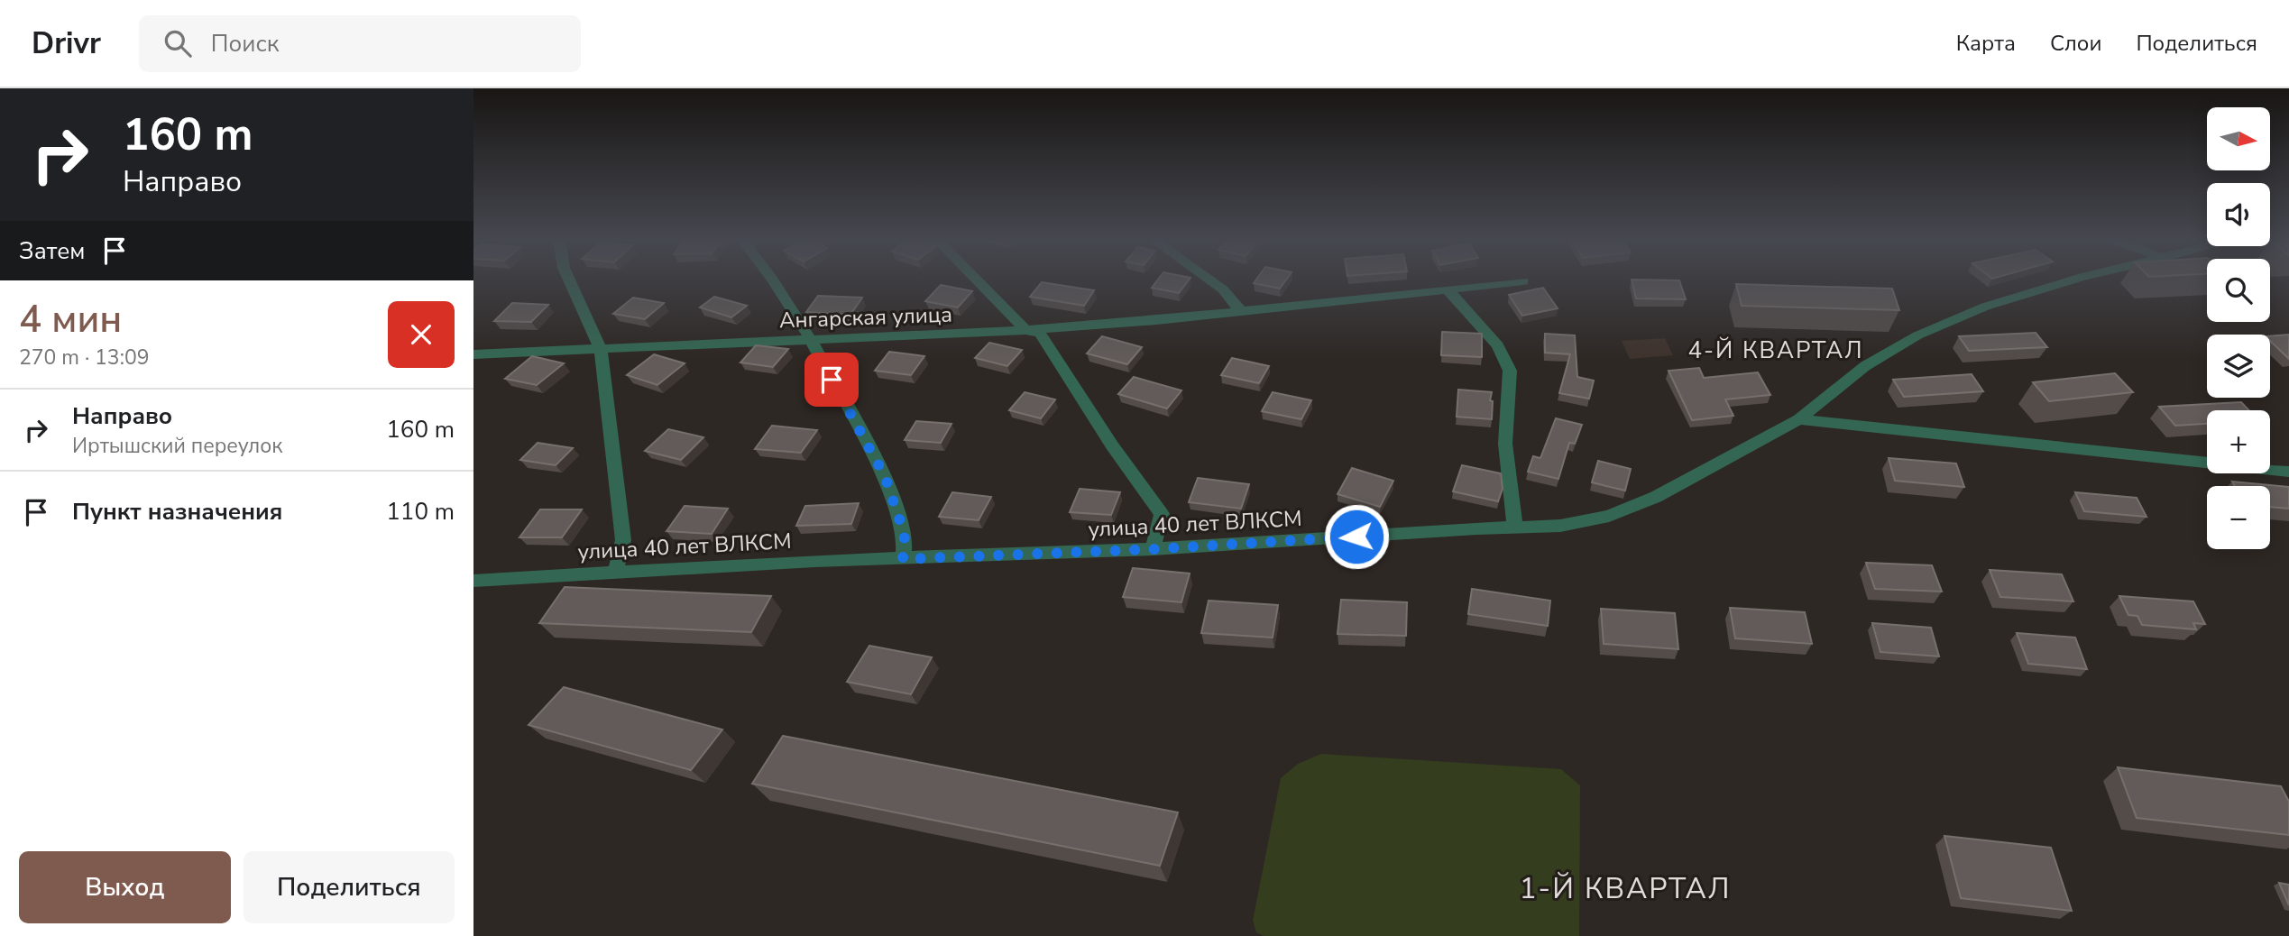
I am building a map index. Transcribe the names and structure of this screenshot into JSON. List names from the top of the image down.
{
  "streets": {
    "street": ["Ангарская улица", "улица 40 лет ВЛКСМ"]
  },
  "districts": ["4-Й КВАРТАЛ", "1-Й КВАРТАЛ"],
  "north": "right",
  "page": {
    "header": "Drivr",
    "search": "Поиск",
    "nav": ["Карта", "Слои", "Поделиться"],
    "turn": ["160 m", "Направо"],
    "map_buttons": ["+", "−"],
    "then": "Затем",
    "heading": ["4 мин", "270 m · 13:09"],
    "list": [
      {
        "name": "Направо",
        "note": "Иртышский переулок",
        "value": "160 m"
      },
      {
        "name": "Пункт назначения",
        "value": "110 m"
      }
    ],
    "buttons": ["Выход", "Поделиться"]
  }
}
